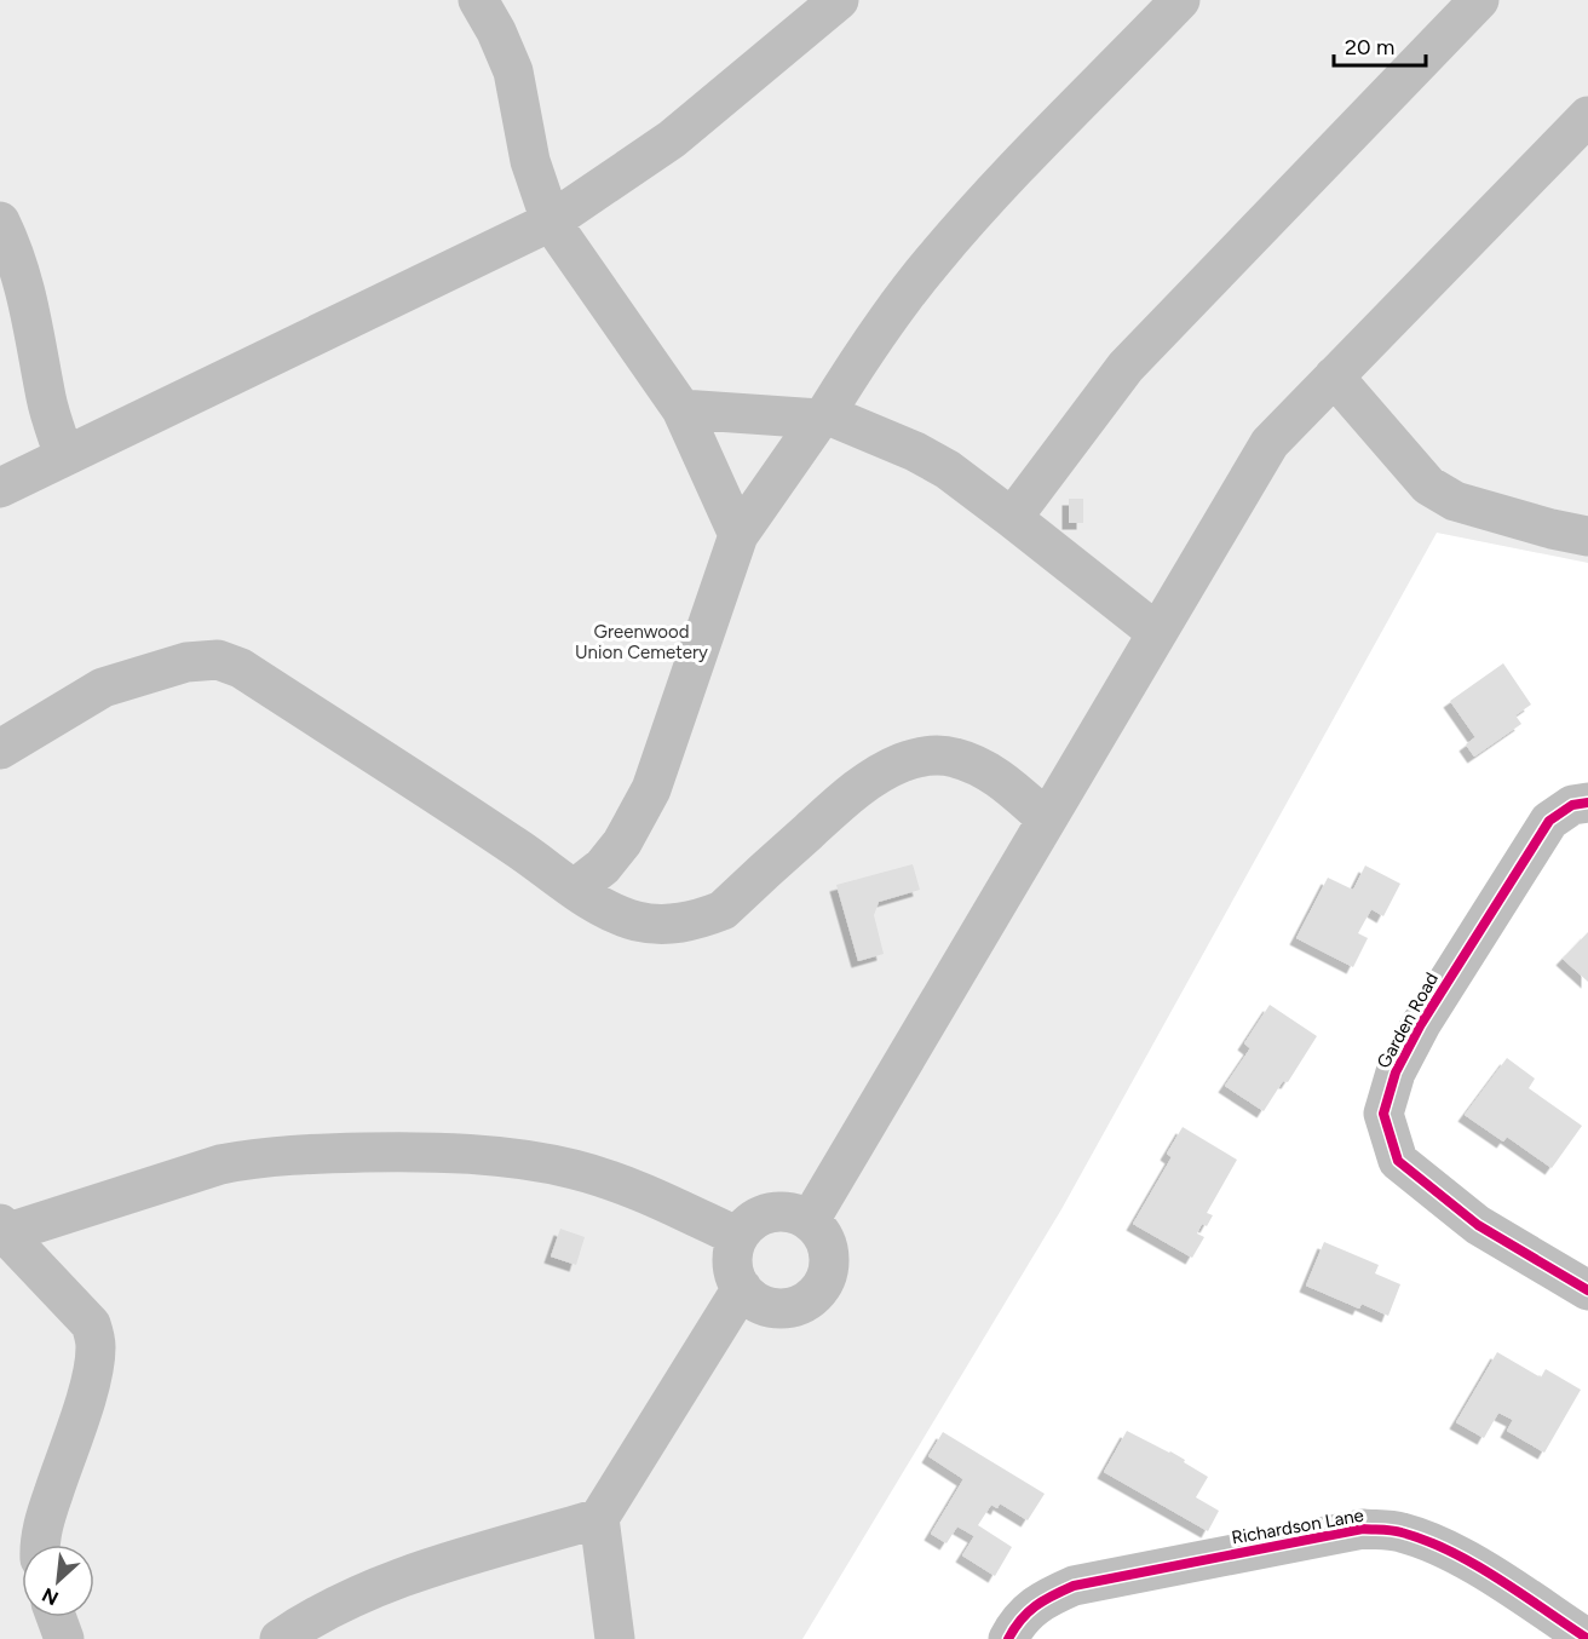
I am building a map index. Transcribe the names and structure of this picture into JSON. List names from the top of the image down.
{
  "streets": {
    "street": ["Garden Road", "Richardson Lane"]
  },
  "parks": ["Greenwood Union Cemetery"],
  "scale_bar": "20 m",
  "north": "bottom left"
}
